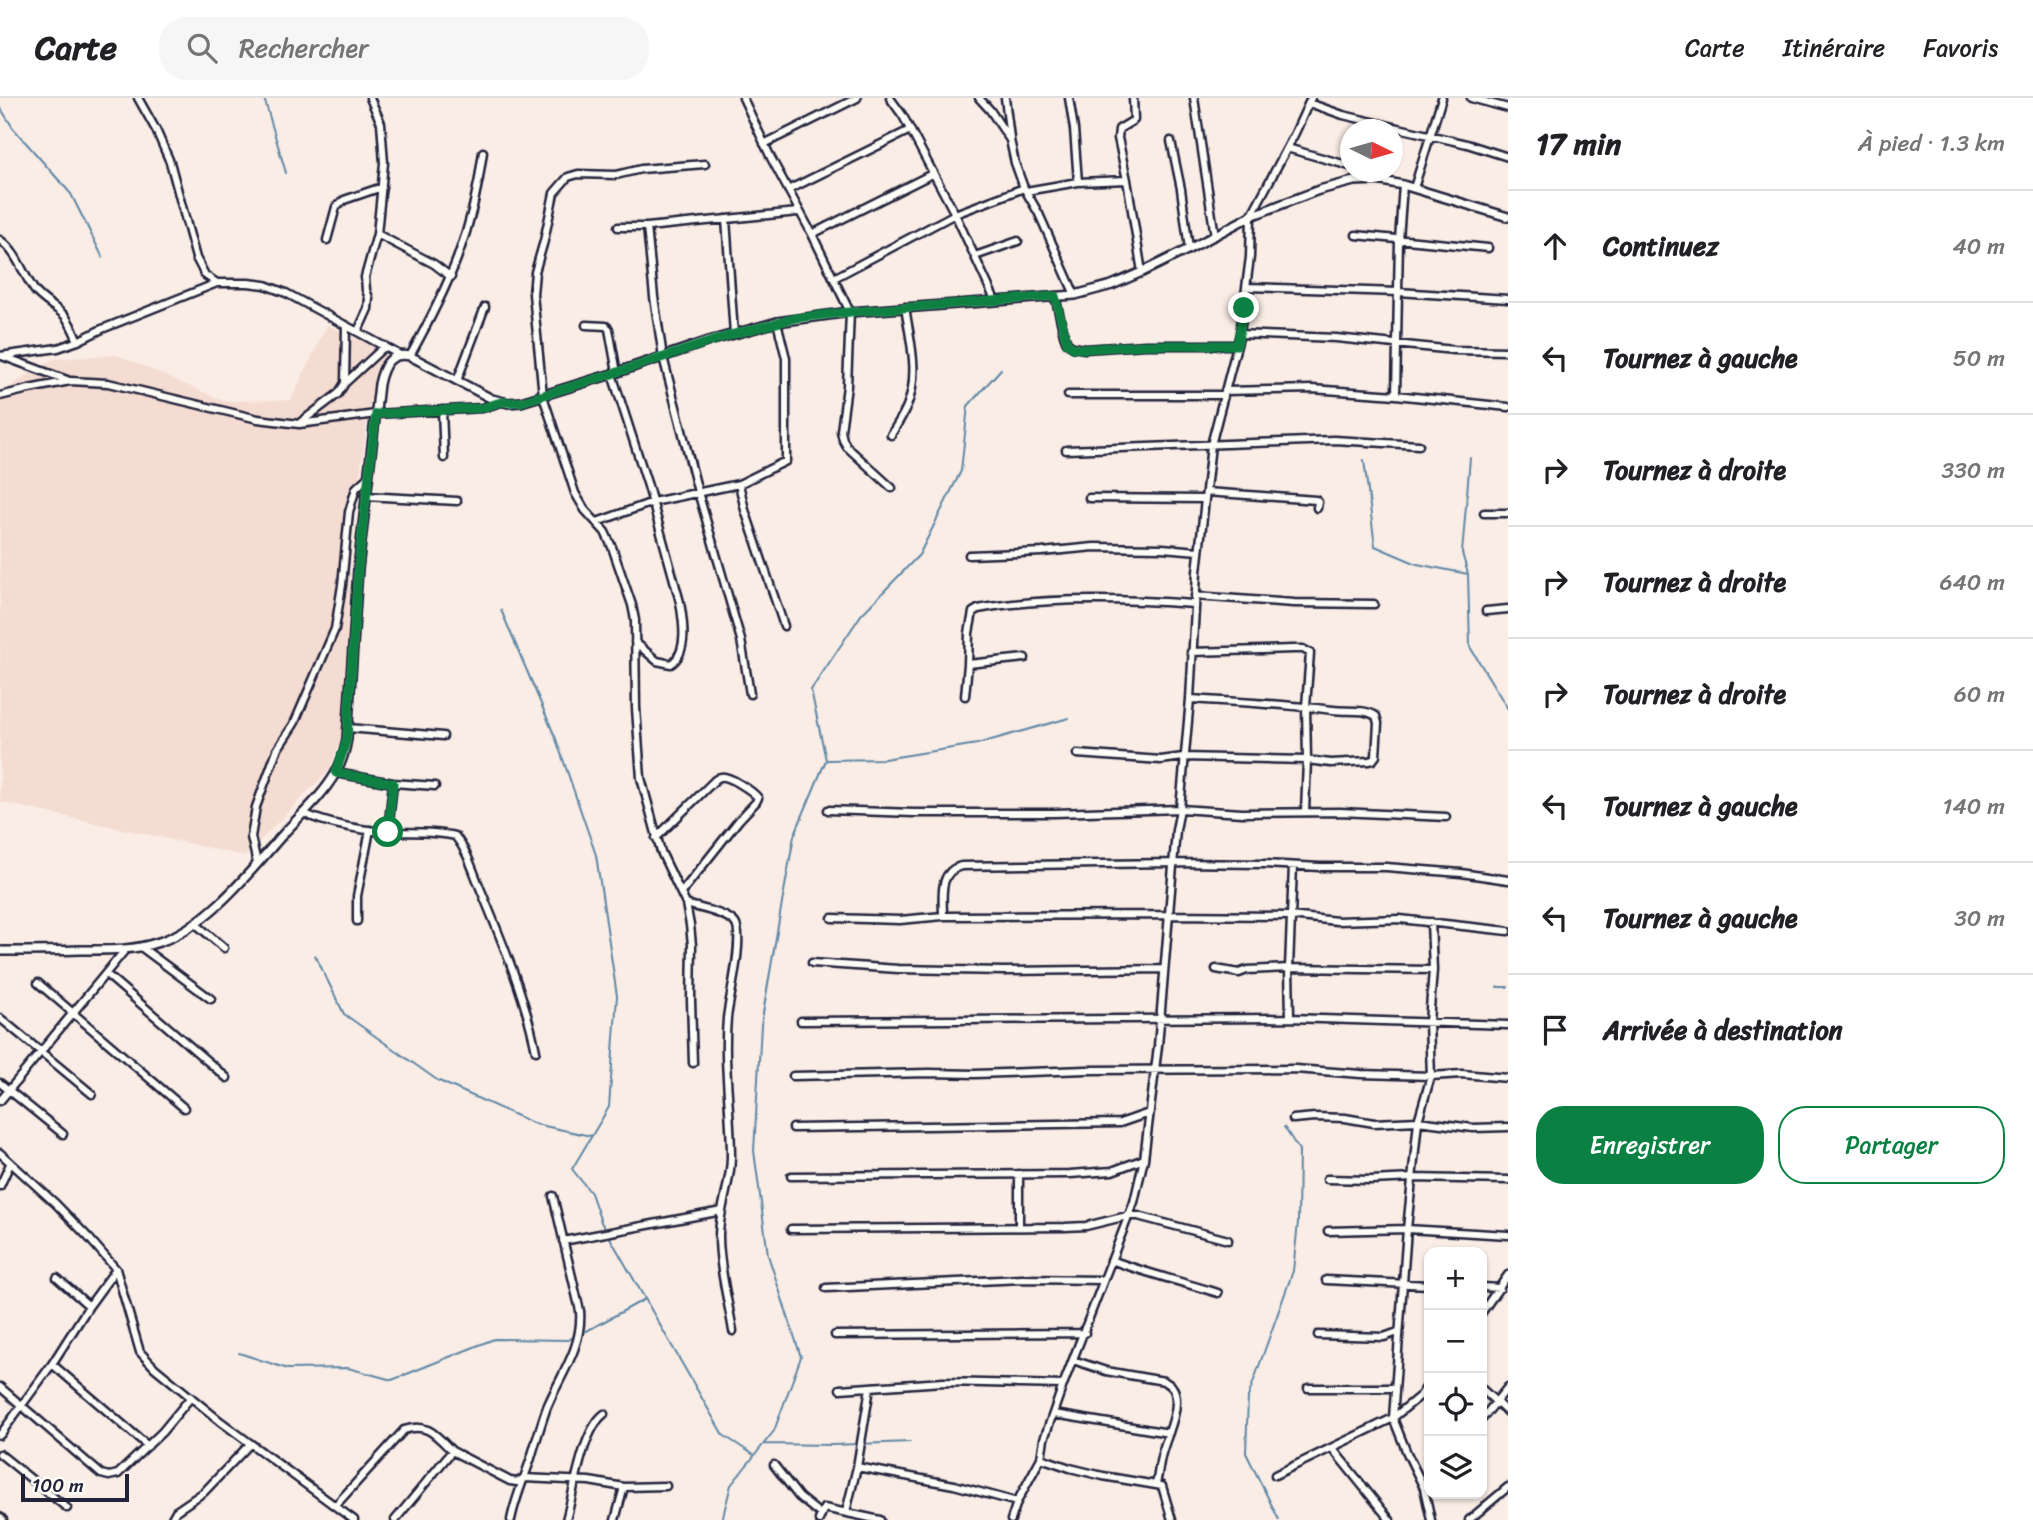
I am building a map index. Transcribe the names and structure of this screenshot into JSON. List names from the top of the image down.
{
  "scale_bar": "100 m",
  "north": "right",
  "page": {
    "header": "Carte",
    "search": "Rechercher",
    "nav": ["Carte", "Itinéraire", "Favoris"],
    "heading": ["17 min", "À pied · 1.3 km"],
    "list": [
      ["Continuez", "40 m"],
      ["Tournez à gauche", "50 m"],
      ["Tournez à droite", "330 m"],
      ["Tournez à droite", "640 m"],
      ["Tournez à droite", "60 m"],
      ["Tournez à gauche", "140 m"],
      ["Tournez à gauche", "30 m"],
      "Arrivée à destination"
    ],
    "buttons": ["Enregistrer", "Partager"],
    "map_buttons": ["+", "−"],
    "scale": "100 m"
  }
}
